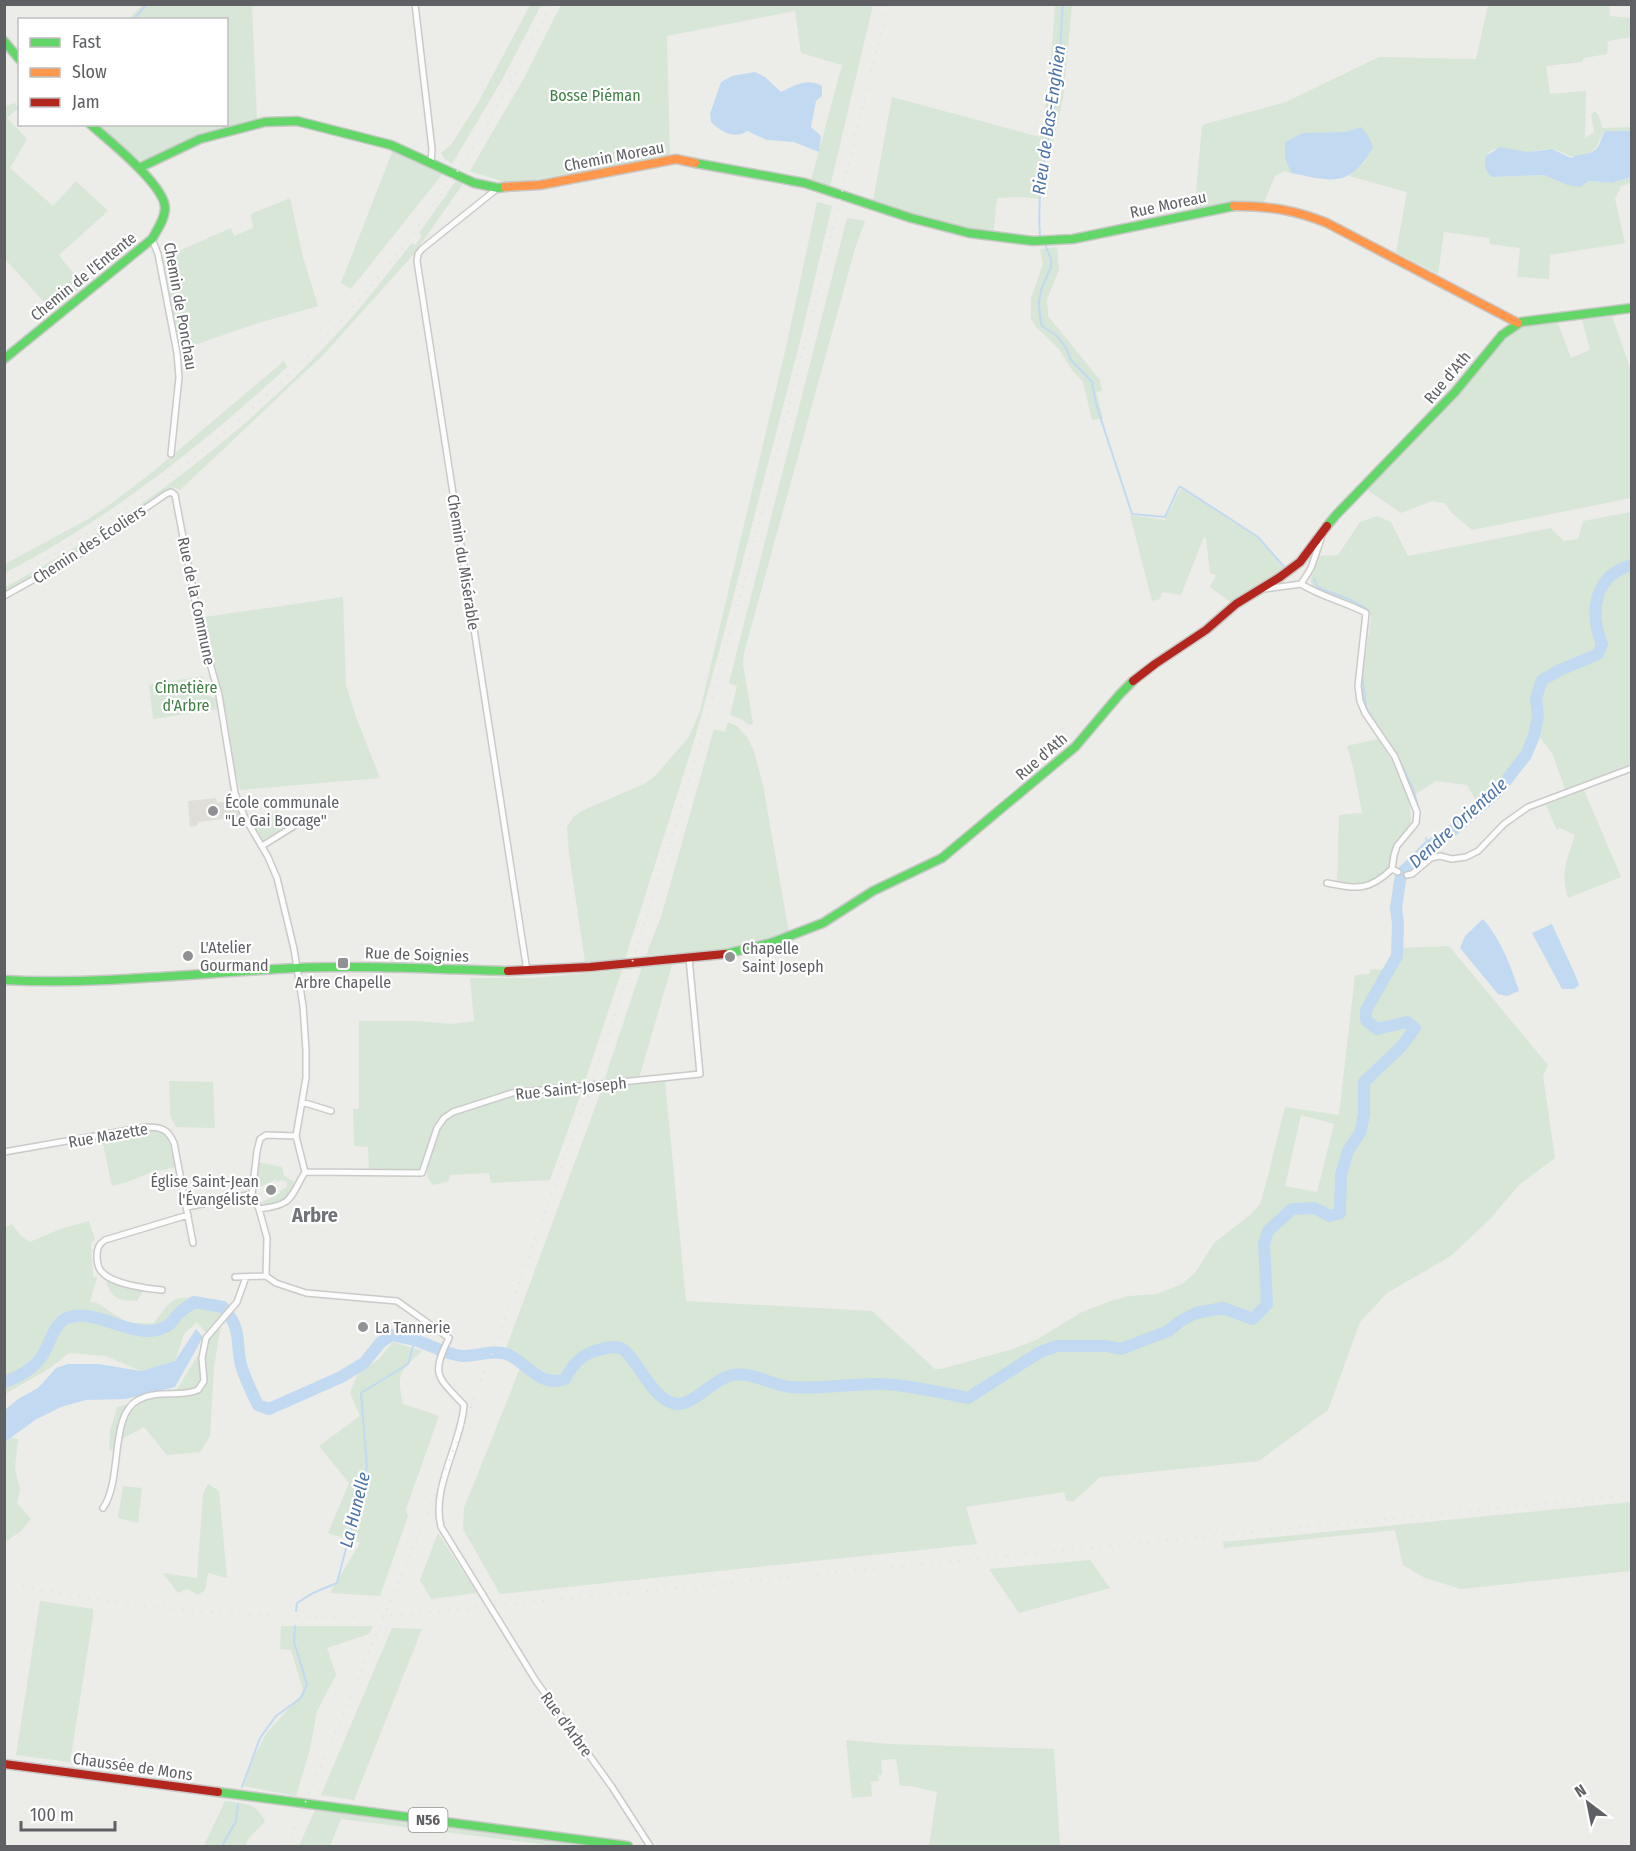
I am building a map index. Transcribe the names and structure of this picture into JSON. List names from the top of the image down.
{
  "streets": {
    "street": [
      "Chemin Moreau",
      "Rue Moreau",
      "Chemin de l'Entente",
      "Chemin de Ponchau",
      "Rue d'Ath",
      "Chemin des Écoliers",
      "Chemin du Misérable",
      "Rue de la Commune",
      "Rue de Soignies",
      "Rue Saint-Joseph",
      "Rue Mazette",
      "Rue d'Arbre",
      "Chaussée de Mons",
      "N56"
    ]
  },
  "crossings": [
    ["Chemin Moreau", "Rue Moreau"],
    ["Chemin Moreau", "Chemin de Ponchau"],
    ["Chemin Moreau", "Chemin du Misérable"],
    ["Rue Moreau", "Rue d'Ath"],
    ["Chemin de l'Entente", "Chemin de Ponchau"],
    ["Rue d'Ath", "Rue de Soignies"],
    ["Chemin des Écoliers", "Rue de la Commune"],
    ["Chemin du Misérable", "Rue de Soignies"],
    ["Rue de la Commune", "Rue de Soignies"],
    ["Rue de Soignies", "Rue Saint-Joseph"]
  ],
  "districts": ["Arbre"],
  "water": ["Rieu de Bas-Enghien", "Dendre Orientale", "La Hunelle"],
  "parks": ["Bosse Piéman", "Cimetière d'Arbre"],
  "places": {
    "other": [
      "École communale \"Le Gai Bocage\"",
      "L'Atelier Gourmand",
      "Chapelle Saint Joseph",
      "Église Saint-Jean l'Évangéliste",
      "La Tannerie"
    ],
    "transit": ["Arbre Chapelle"]
  },
  "legend": ["Fast", "Slow", "Jam"],
  "scale_bar": "100 m",
  "north": "top left"
}
